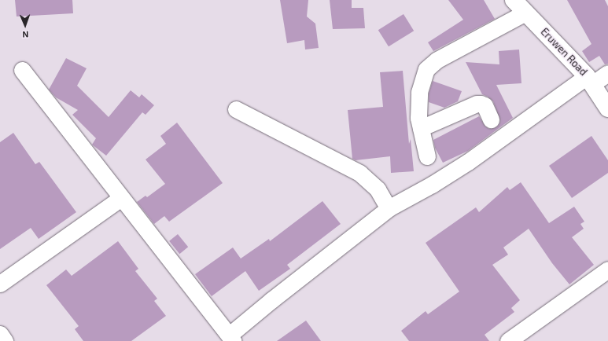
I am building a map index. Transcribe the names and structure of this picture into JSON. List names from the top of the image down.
{
  "streets": {
    "street": ["Eruwen Road"]
  },
  "north": "bottom"
}
